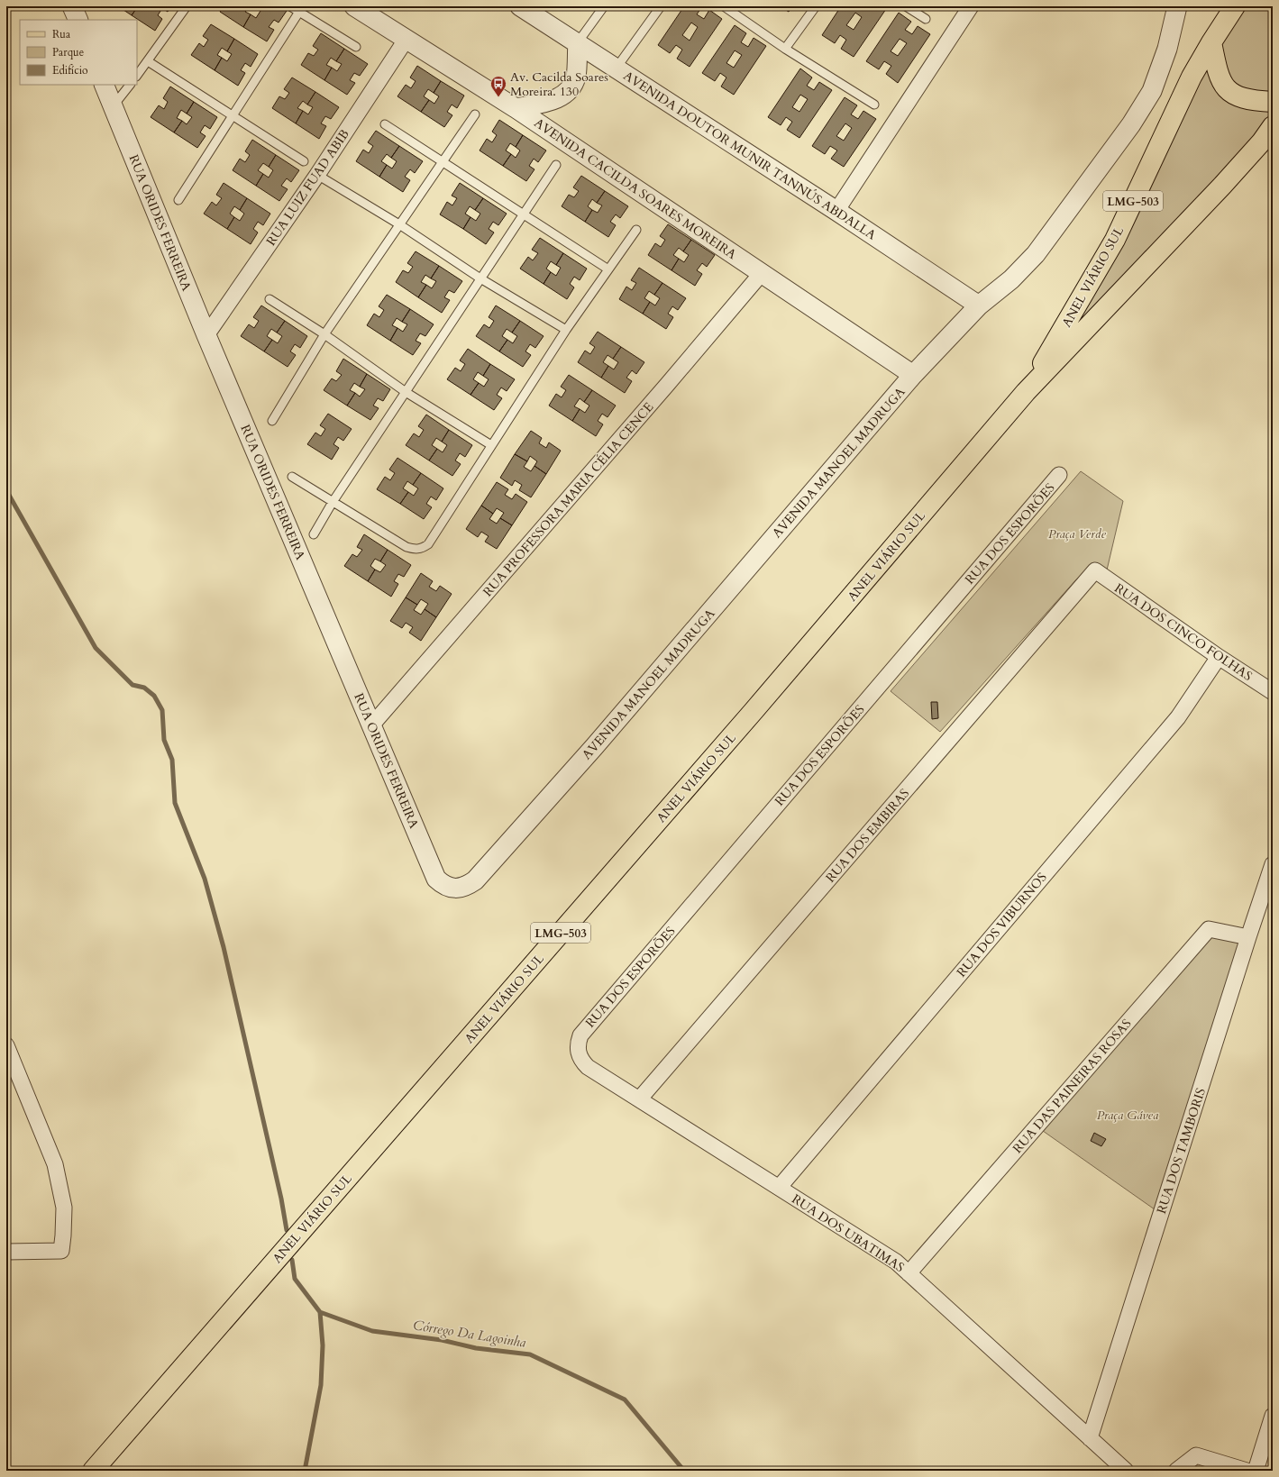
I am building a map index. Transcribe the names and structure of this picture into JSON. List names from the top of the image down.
{
  "streets": {
    "main road": ["LMG-503", "ANEL VIÁRIO SUL"],
    "street": [
      "AVENIDA DOUTOR MUNIR TANNÚS ABDALLA",
      "RUA LUIZ FUAD ABIB",
      "AVENIDA CACILDA SOARES MOREIRA",
      "RUA ORIDES FERREIRA",
      "AVENIDA MANOEL MADRUGA",
      "RUA PROFESSORA MARIA CÉLIA CENCE",
      "RUA DOS ESPORÕES",
      "RUA DOS CINCO FOLHAS",
      "RUA DOS EMBIRAS",
      "RUA DOS VIBURNOS",
      "RUA DAS PAINEIRAS ROSAS",
      "RUA DOS TAMBORIS",
      "RUA DOS UBATIMAS"
    ]
  },
  "crossings": [
    ["AVENIDA DOUTOR MUNIR TANNÚS ABDALLA", "AVENIDA MANOEL MADRUGA"],
    ["RUA LUIZ FUAD ABIB", "AVENIDA CACILDA SOARES MOREIRA"],
    ["RUA LUIZ FUAD ABIB", "RUA ORIDES FERREIRA"],
    ["AVENIDA CACILDA SOARES MOREIRA", "AVENIDA MANOEL MADRUGA"],
    ["AVENIDA CACILDA SOARES MOREIRA", "RUA PROFESSORA MARIA CÉLIA CENCE"],
    ["RUA ORIDES FERREIRA", "AVENIDA MANOEL MADRUGA"],
    ["RUA ORIDES FERREIRA", "RUA PROFESSORA MARIA CÉLIA CENCE"],
    ["RUA DOS ESPORÕES", "RUA DOS UBATIMAS"],
    ["RUA DOS CINCO FOLHAS", "RUA DOS EMBIRAS"],
    ["RUA DOS CINCO FOLHAS", "RUA DOS VIBURNOS"],
    ["RUA DOS EMBIRAS", "RUA DOS UBATIMAS"],
    ["RUA DOS VIBURNOS", "RUA DOS UBATIMAS"],
    ["RUA DAS PAINEIRAS ROSAS", "RUA DOS TAMBORIS"],
    ["RUA DAS PAINEIRAS ROSAS", "RUA DOS UBATIMAS"],
    ["RUA DOS TAMBORIS", "RUA DOS UBATIMAS"]
  ],
  "water": ["Córrego Da Lagoinha"],
  "parks": ["Praça Verde", "Praça Gávea"],
  "places": {
    "bus stop": ["Av. Cacilda Soares Moreira. 130"]
  },
  "legend": ["Rua", "Parque", "Edifício"]
}
